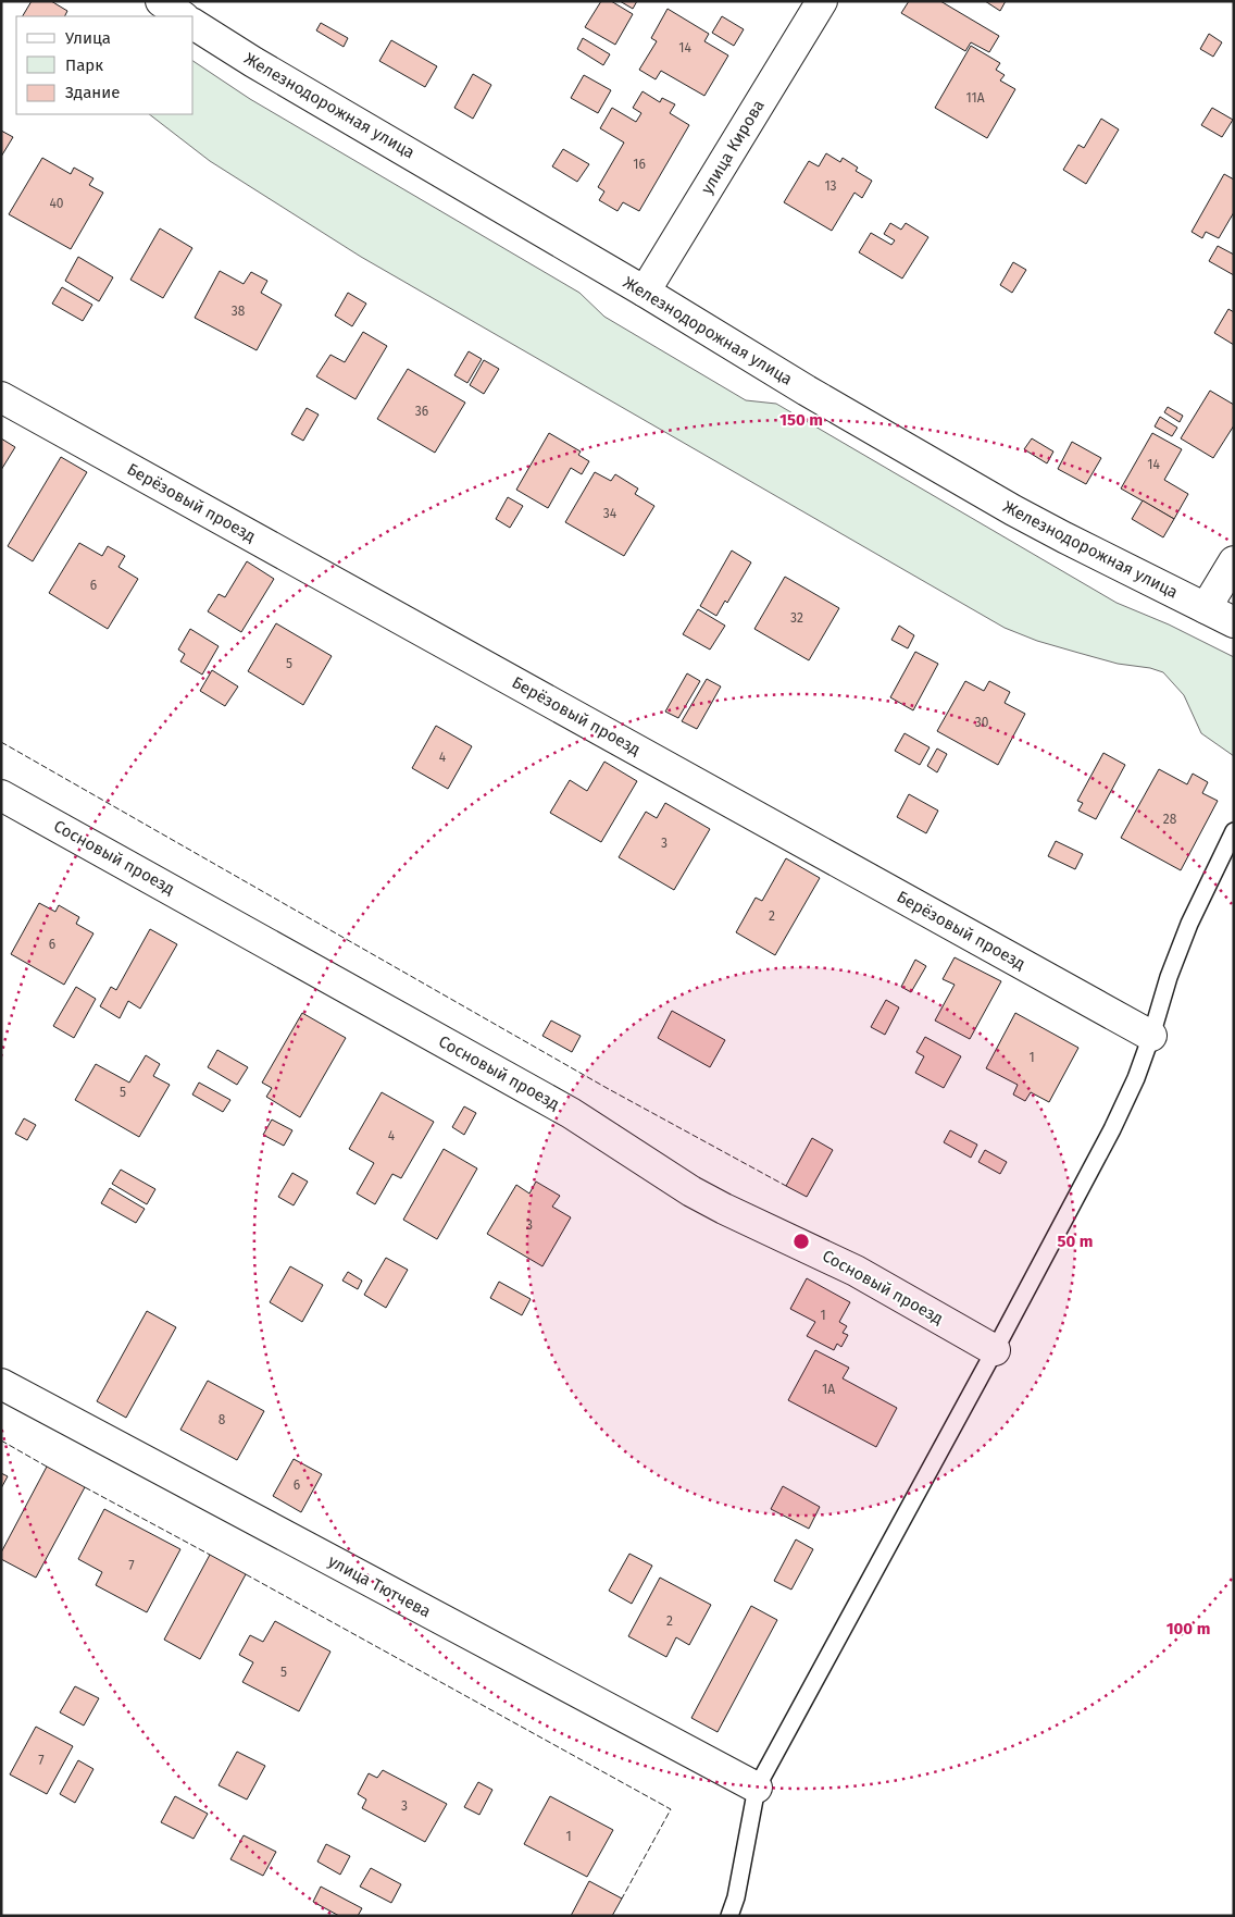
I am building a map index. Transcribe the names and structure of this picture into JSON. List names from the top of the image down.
{
  "streets": {
    "street": [
      "Железнодорожная улица",
      "улица Кирова",
      "Берёзовый проезд",
      "Сосновый проезд",
      "улица Тютчева"
    ]
  },
  "crossings": [
    ["Железнодорожная улица", "улица Кирова"]
  ],
  "house_numbers": [
    "14",
    "11А",
    "16",
    "13",
    "40",
    "38",
    "36",
    "14",
    "34",
    "6",
    "32",
    "5",
    "30",
    "4",
    "28",
    "3",
    "2",
    "6",
    "1",
    "5",
    "4",
    "3",
    "1",
    "1А",
    "8",
    "6",
    "7",
    "2",
    "5",
    "7",
    "3",
    "1"
  ],
  "legend": ["Улица", "Парк", "Здание"],
  "rings": ["150 m", "50 m", "100 m"]
}
